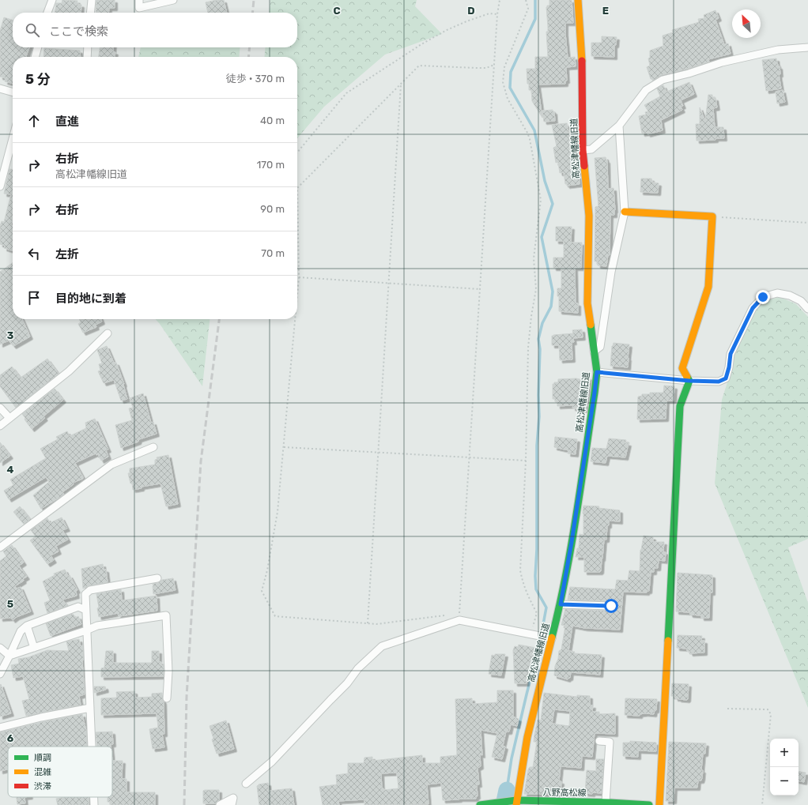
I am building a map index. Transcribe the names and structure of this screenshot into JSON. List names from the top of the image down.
{
  "streets": {
    "street": ["高松津幡線旧道", "八野高松線"]
  },
  "crossings": [
    ["高松津幡線旧道", "八野高松線"]
  ],
  "legend": ["順調", "混雑", "渋滞"],
  "north": "top left",
  "page": {
    "search": "ここで検索",
    "heading": ["5 分", "徒歩 · 370 m"],
    "list": [
      ["直進", "40 m"],
      ["右折", "高松津幡線旧道", "170 m"],
      ["右折", "90 m"],
      ["左折", "70 m"],
      "目的地に到着"
    ],
    "map_buttons": ["+", "−"]
  },
  "grid": {
    "columns": ["C", "D", "E"],
    "rows": [
      "3",
      "4",
      "5",
      "6"
    ]
  }
}
